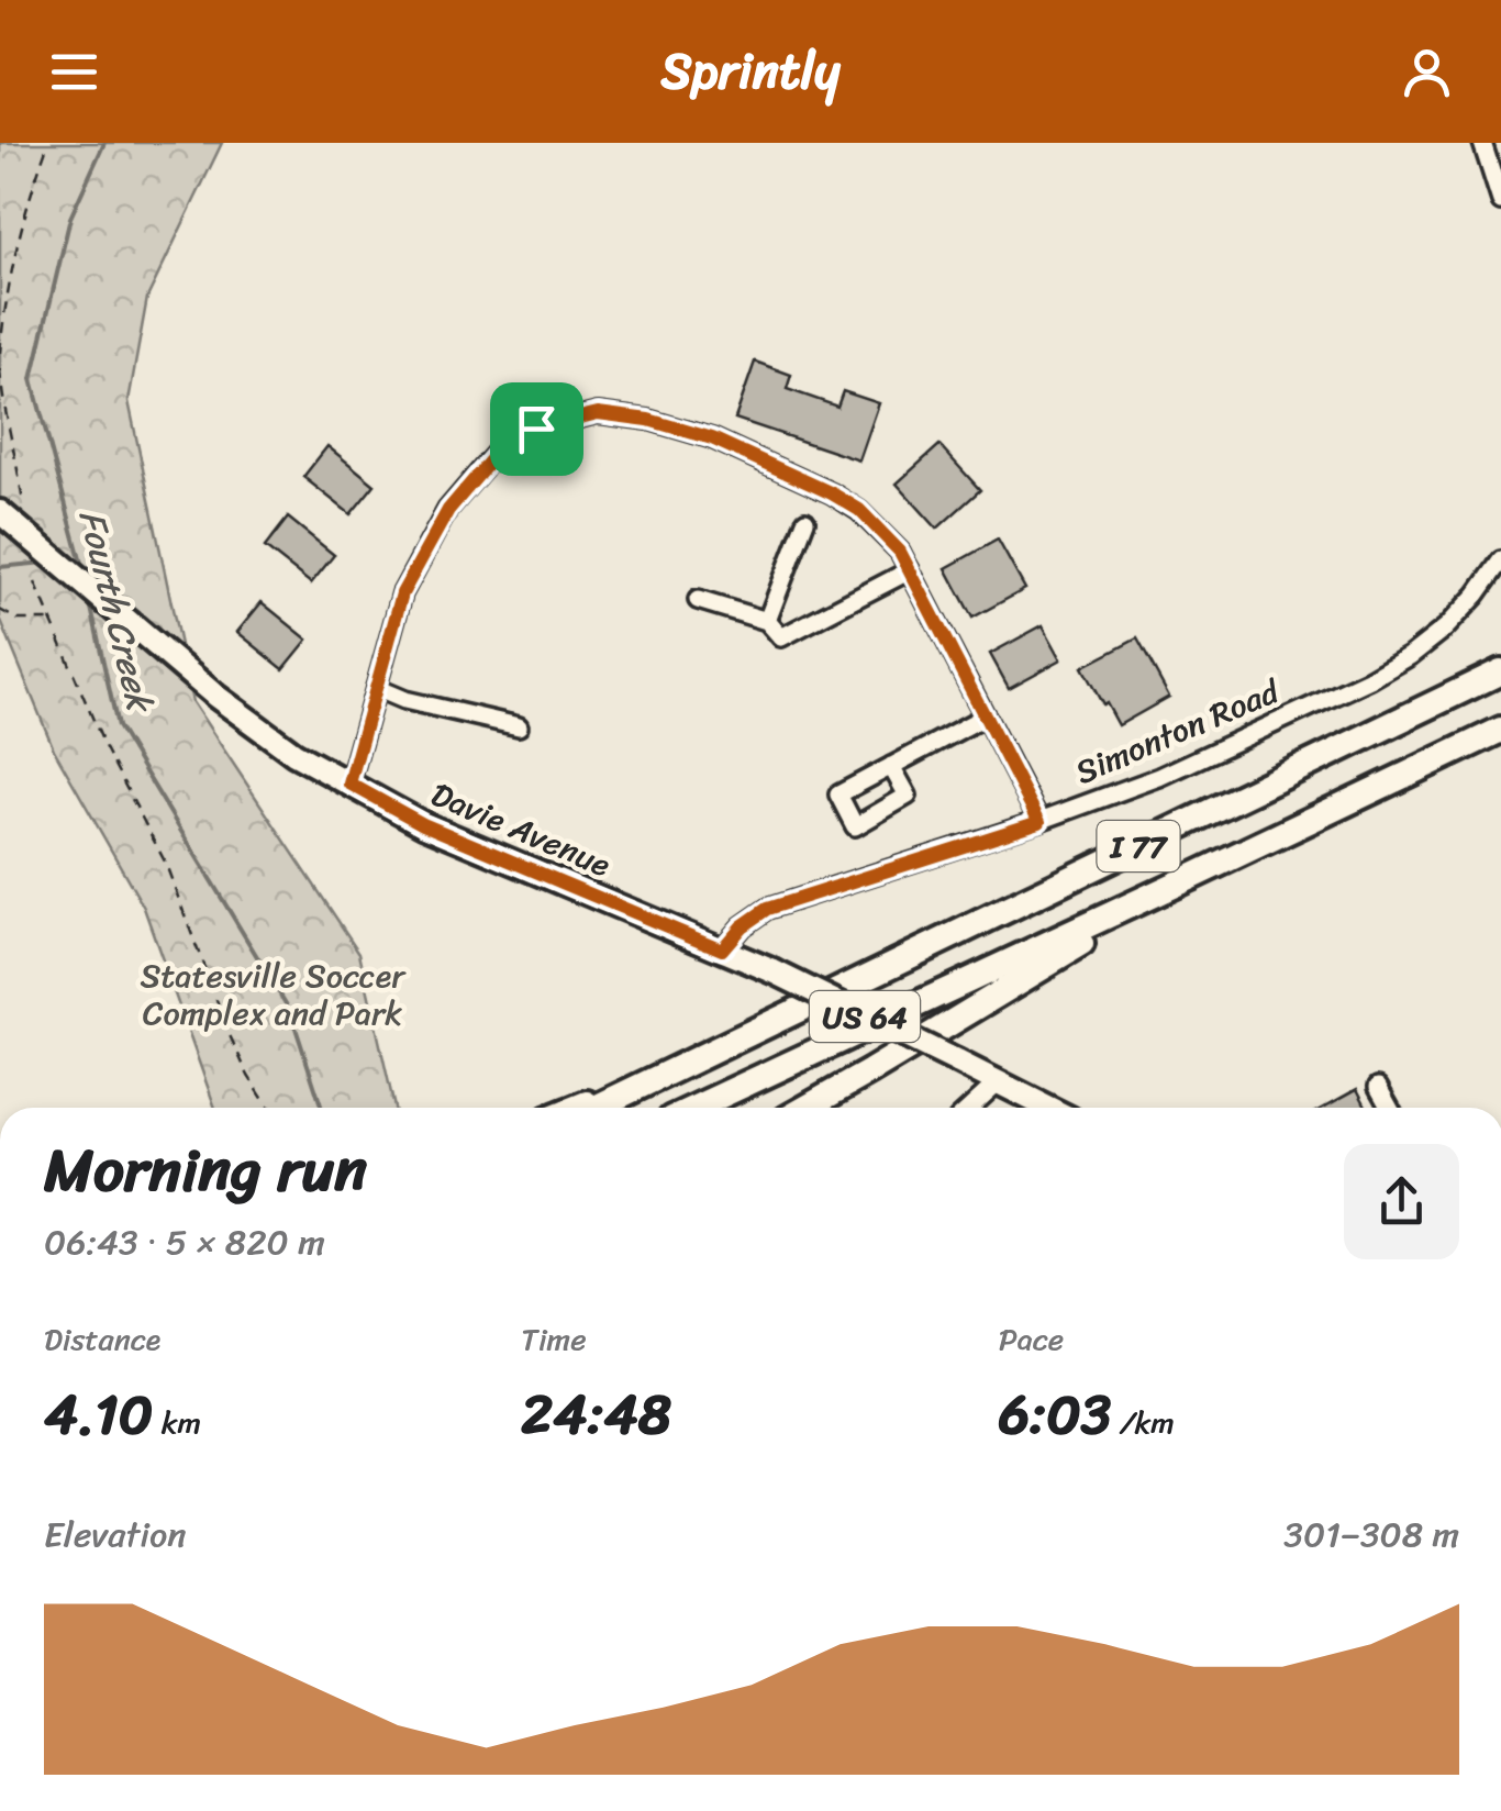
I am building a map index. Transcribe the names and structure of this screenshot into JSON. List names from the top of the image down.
{
  "streets": {
    "highway": ["I 77"],
    "main road": ["Davie Avenue", "US 64"],
    "street": ["Simonton Road"]
  },
  "crossings": [
    ["Simonton Road", "Davie Avenue"]
  ],
  "water": ["Fourth Creek"],
  "parks": ["Statesville Soccer Complex and Park"],
  "page": {
    "header": "Sprintly",
    "heading": ["Morning run", "06:43 · 5 × 820 m"],
    "stats": [
      ["Distance", "4.10 km"],
      ["Time", "24:48"],
      ["Pace", "6:03 /km"]
    ],
    "chart": ["Elevation", "301–308 m"]
  }
}
